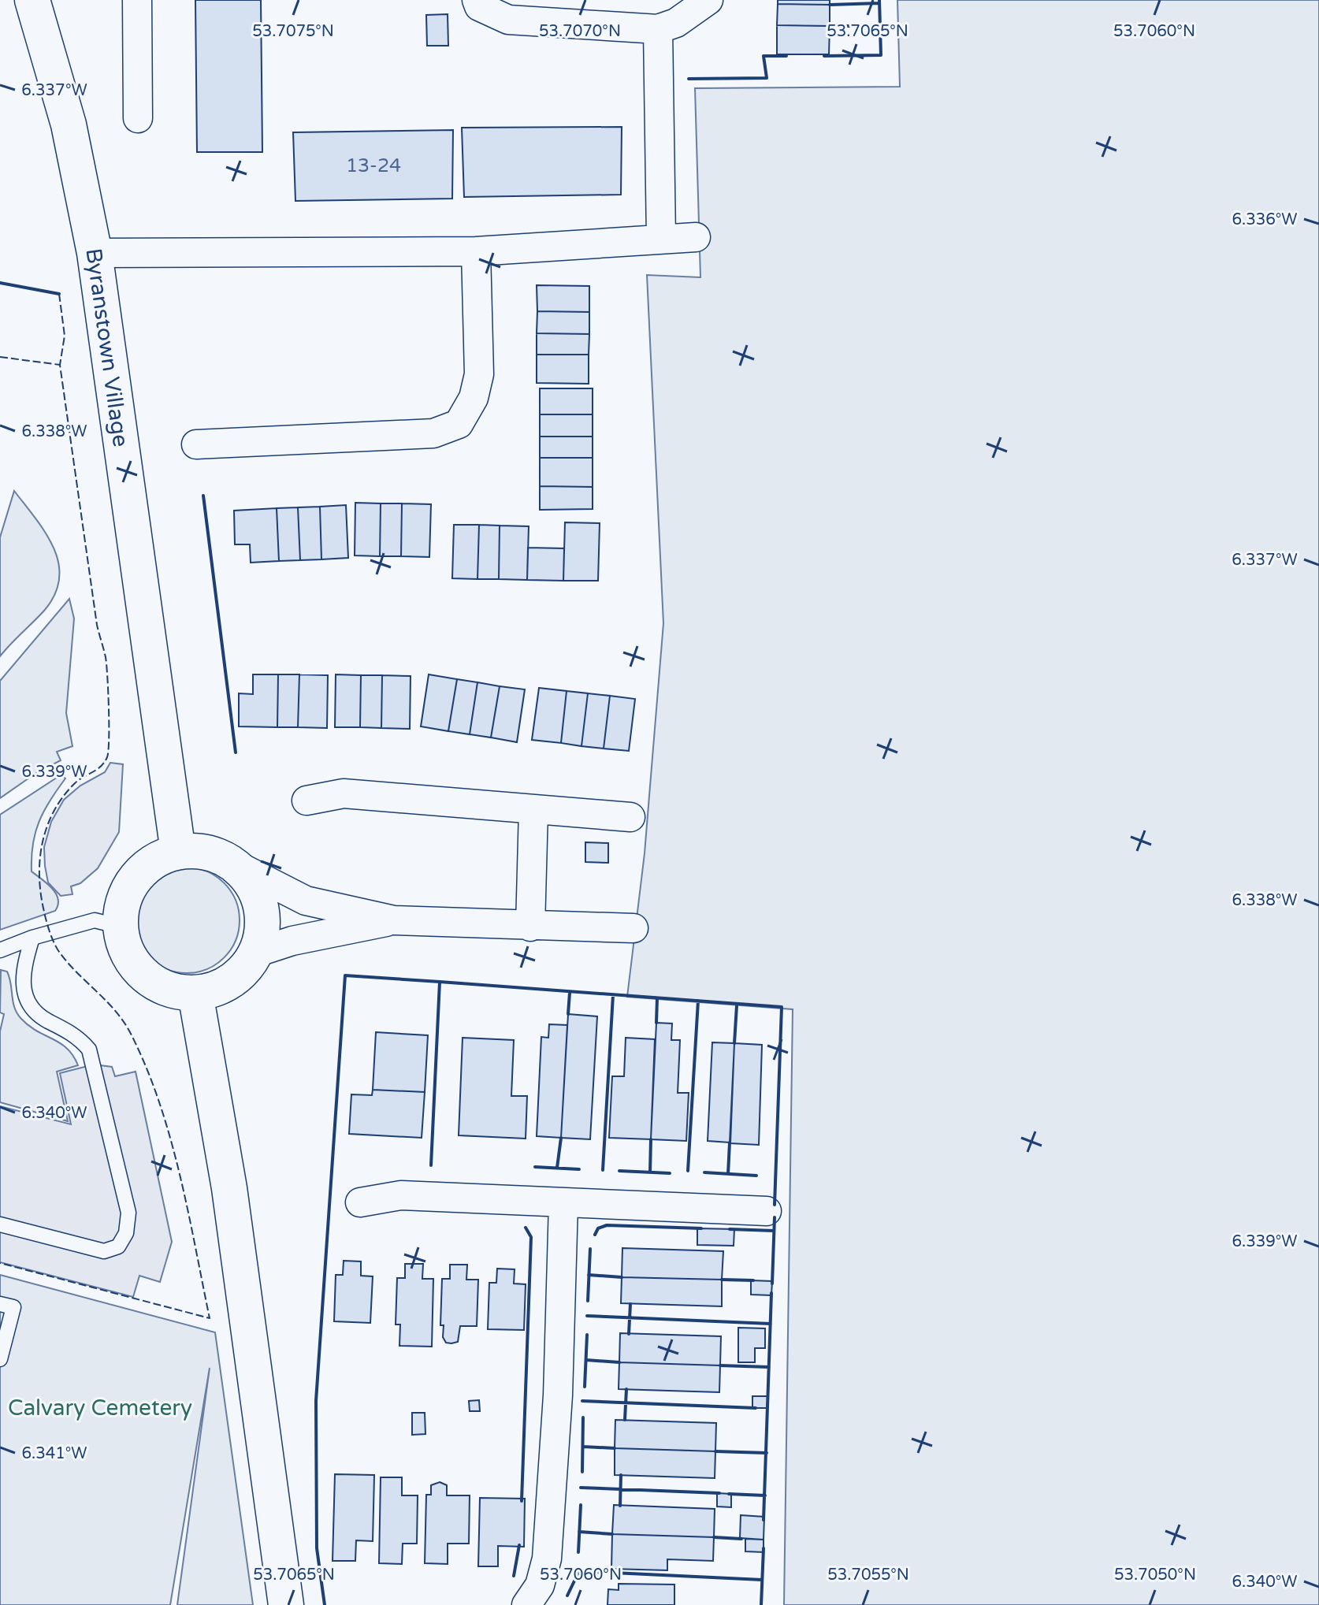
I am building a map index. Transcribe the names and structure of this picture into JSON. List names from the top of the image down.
{
  "streets": {
    "street": ["Byranstown Village"]
  },
  "parks": ["Calvary Cemetery"],
  "house_numbers": ["13-24"],
  "coordinates": [
    "53.7075°N",
    "53.7070°N",
    "53.7065°N",
    "53.7060°N",
    "6.337°W",
    "6.336°W",
    "6.338°W",
    "6.339°W",
    "6.340°W",
    "6.341°W",
    "53.7055°N",
    "53.7050°N"
  ]
}
